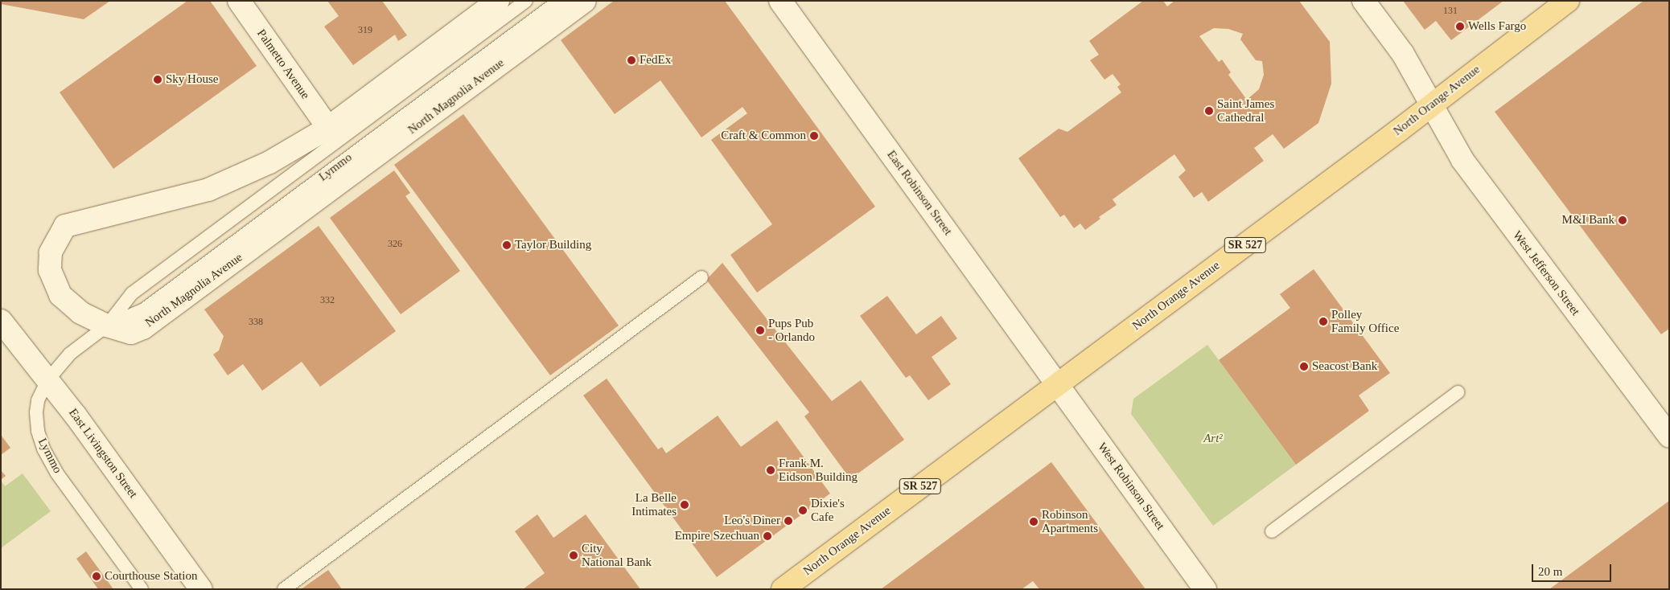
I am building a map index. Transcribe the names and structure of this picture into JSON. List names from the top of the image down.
{
  "streets": {
    "main road": ["North Orange Avenue", "SR 527"],
    "street": [
      "Palmetto Avenue",
      "North Magnolia Avenue",
      "East Robinson Street",
      "West Jefferson Street",
      "East Livingston Street",
      "West Robinson Street"
    ],
    "lane": ["Lymmo"]
  },
  "crossings": [
    ["Palmetto Avenue", "North Magnolia Avenue"],
    ["North Magnolia Avenue", "Lymmo"],
    ["North Orange Avenue", "East Robinson Street"],
    ["North Orange Avenue", "West Jefferson Street"],
    ["North Orange Avenue", "West Robinson Street"],
    ["Lymmo", "East Livingston Street"],
    ["East Robinson Street", "West Robinson Street"]
  ],
  "parks": ["Art²"],
  "places": [
    "Wells Fargo",
    "FedEx",
    "Sky House",
    "Saint James Cathedral",
    "Craft & Common",
    "M&I Bank",
    "Taylor Building",
    "Polley Family Office",
    "Pups Pub - Orlando",
    "Seacost Bank",
    "Frank M. Eidson Building",
    "La Belle Intimates",
    "Dixie's Cafe",
    "Leo's Diner",
    "Robinson Apartments",
    "Empire Szechuan",
    "City National Bank",
    "Courthouse Station"
  ],
  "house_numbers": [
    "131",
    "319",
    "326",
    "332",
    "338"
  ],
  "scale_bar": "20 m"
}
